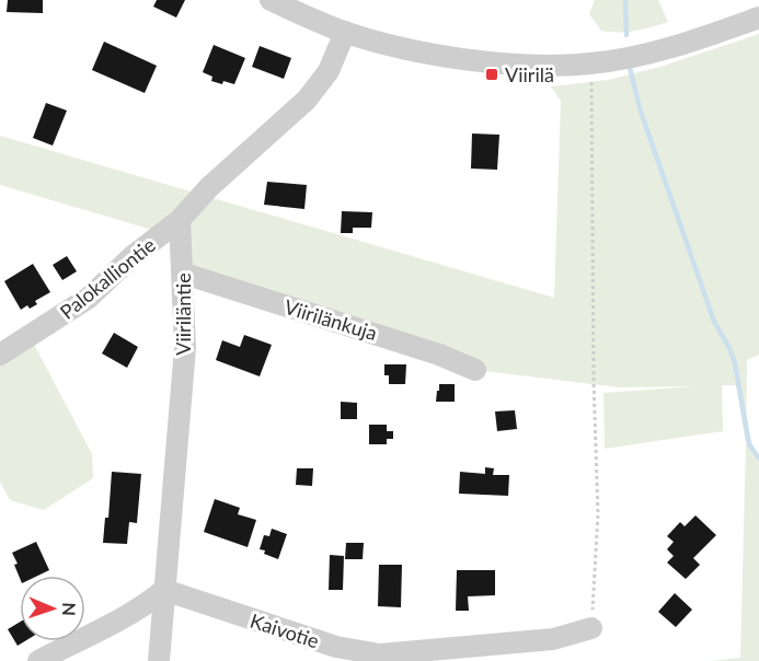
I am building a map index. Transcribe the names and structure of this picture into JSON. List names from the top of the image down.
{
  "streets": {
    "street": [
      "Palokalliontie",
      "Viiriläntie",
      "Viirilänkuja",
      "Kaivotie"
    ]
  },
  "crossings": [
    ["Palokalliontie", "Viiriläntie"],
    ["Viiriläntie", "Viirilänkuja"],
    ["Viiriläntie", "Kaivotie"]
  ],
  "places": {
    "transit": ["Viirilä"]
  },
  "north": "right"
}
